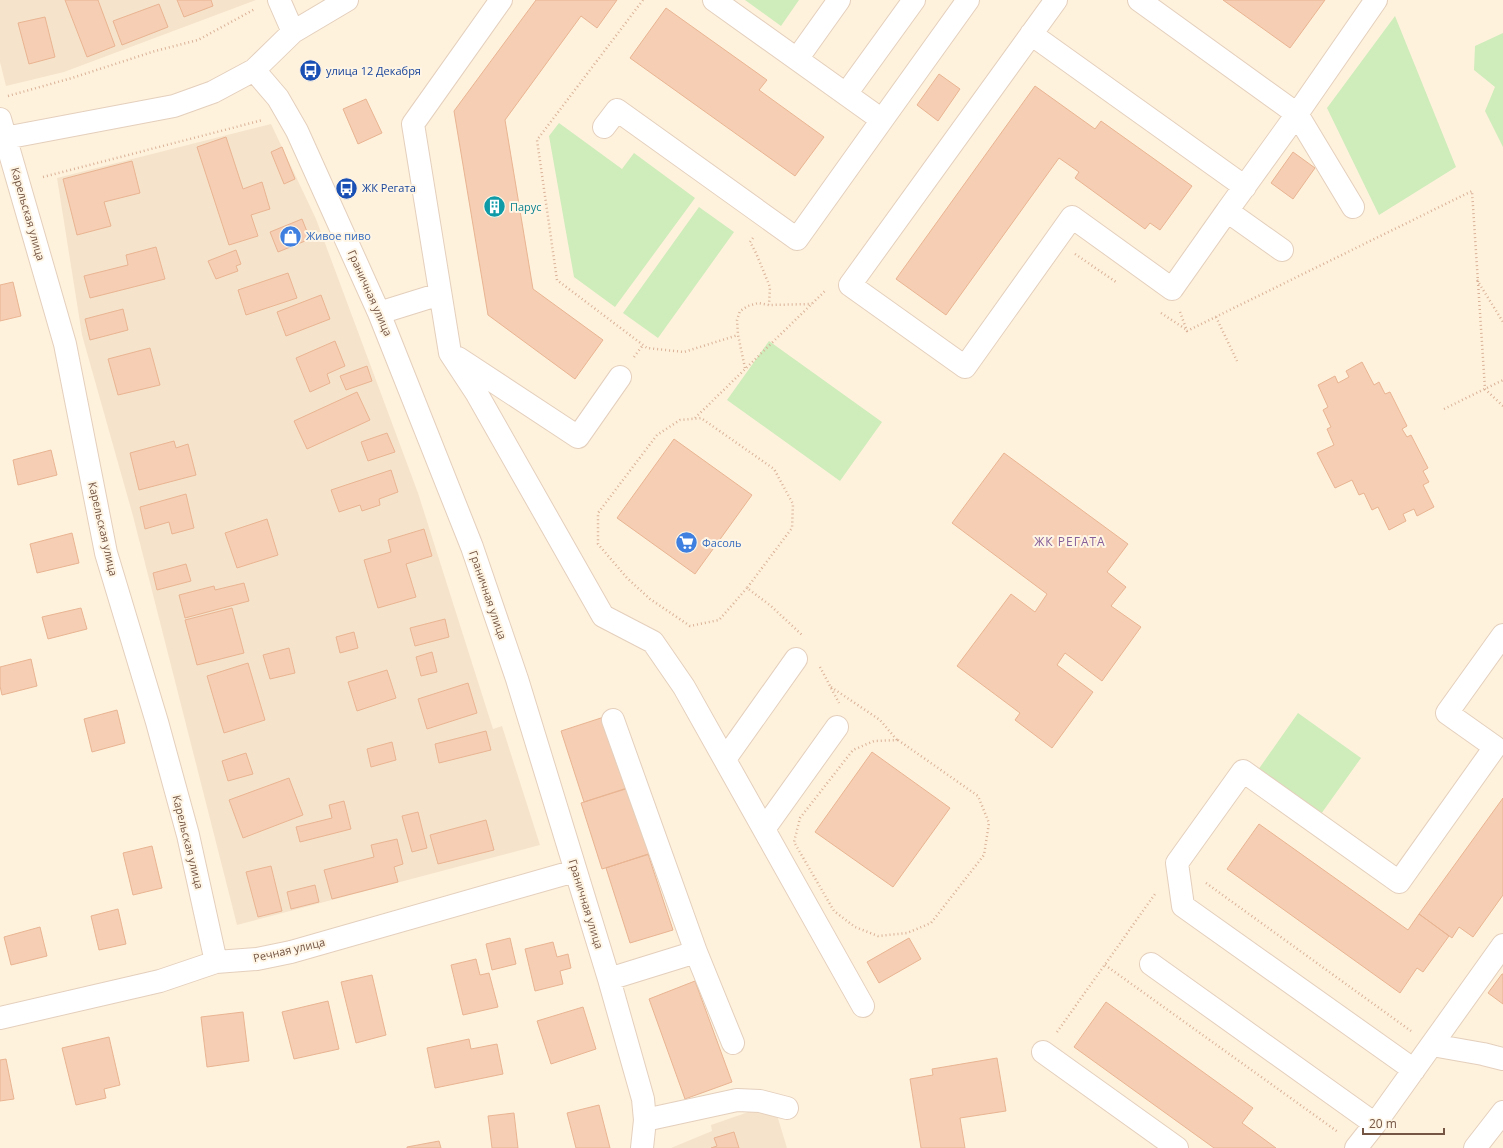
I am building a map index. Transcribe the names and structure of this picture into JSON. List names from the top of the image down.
{
  "streets": {
    "street": ["Карельская улица", "Граничная улица", "Речная улица"]
  },
  "crossings": [
    ["Карельская улица", "Речная улица"],
    ["Граничная улица", "Речная улица"]
  ],
  "districts": ["ЖК РЕГАТА"],
  "places": {
    "bus stop": ["улица 12 Декабря", "ЖК Регата"],
    "building": ["Парус"],
    "shop": ["Живое пиво"],
    "supermarket": ["Фасоль"]
  },
  "scale_bar": "20 m"
}
